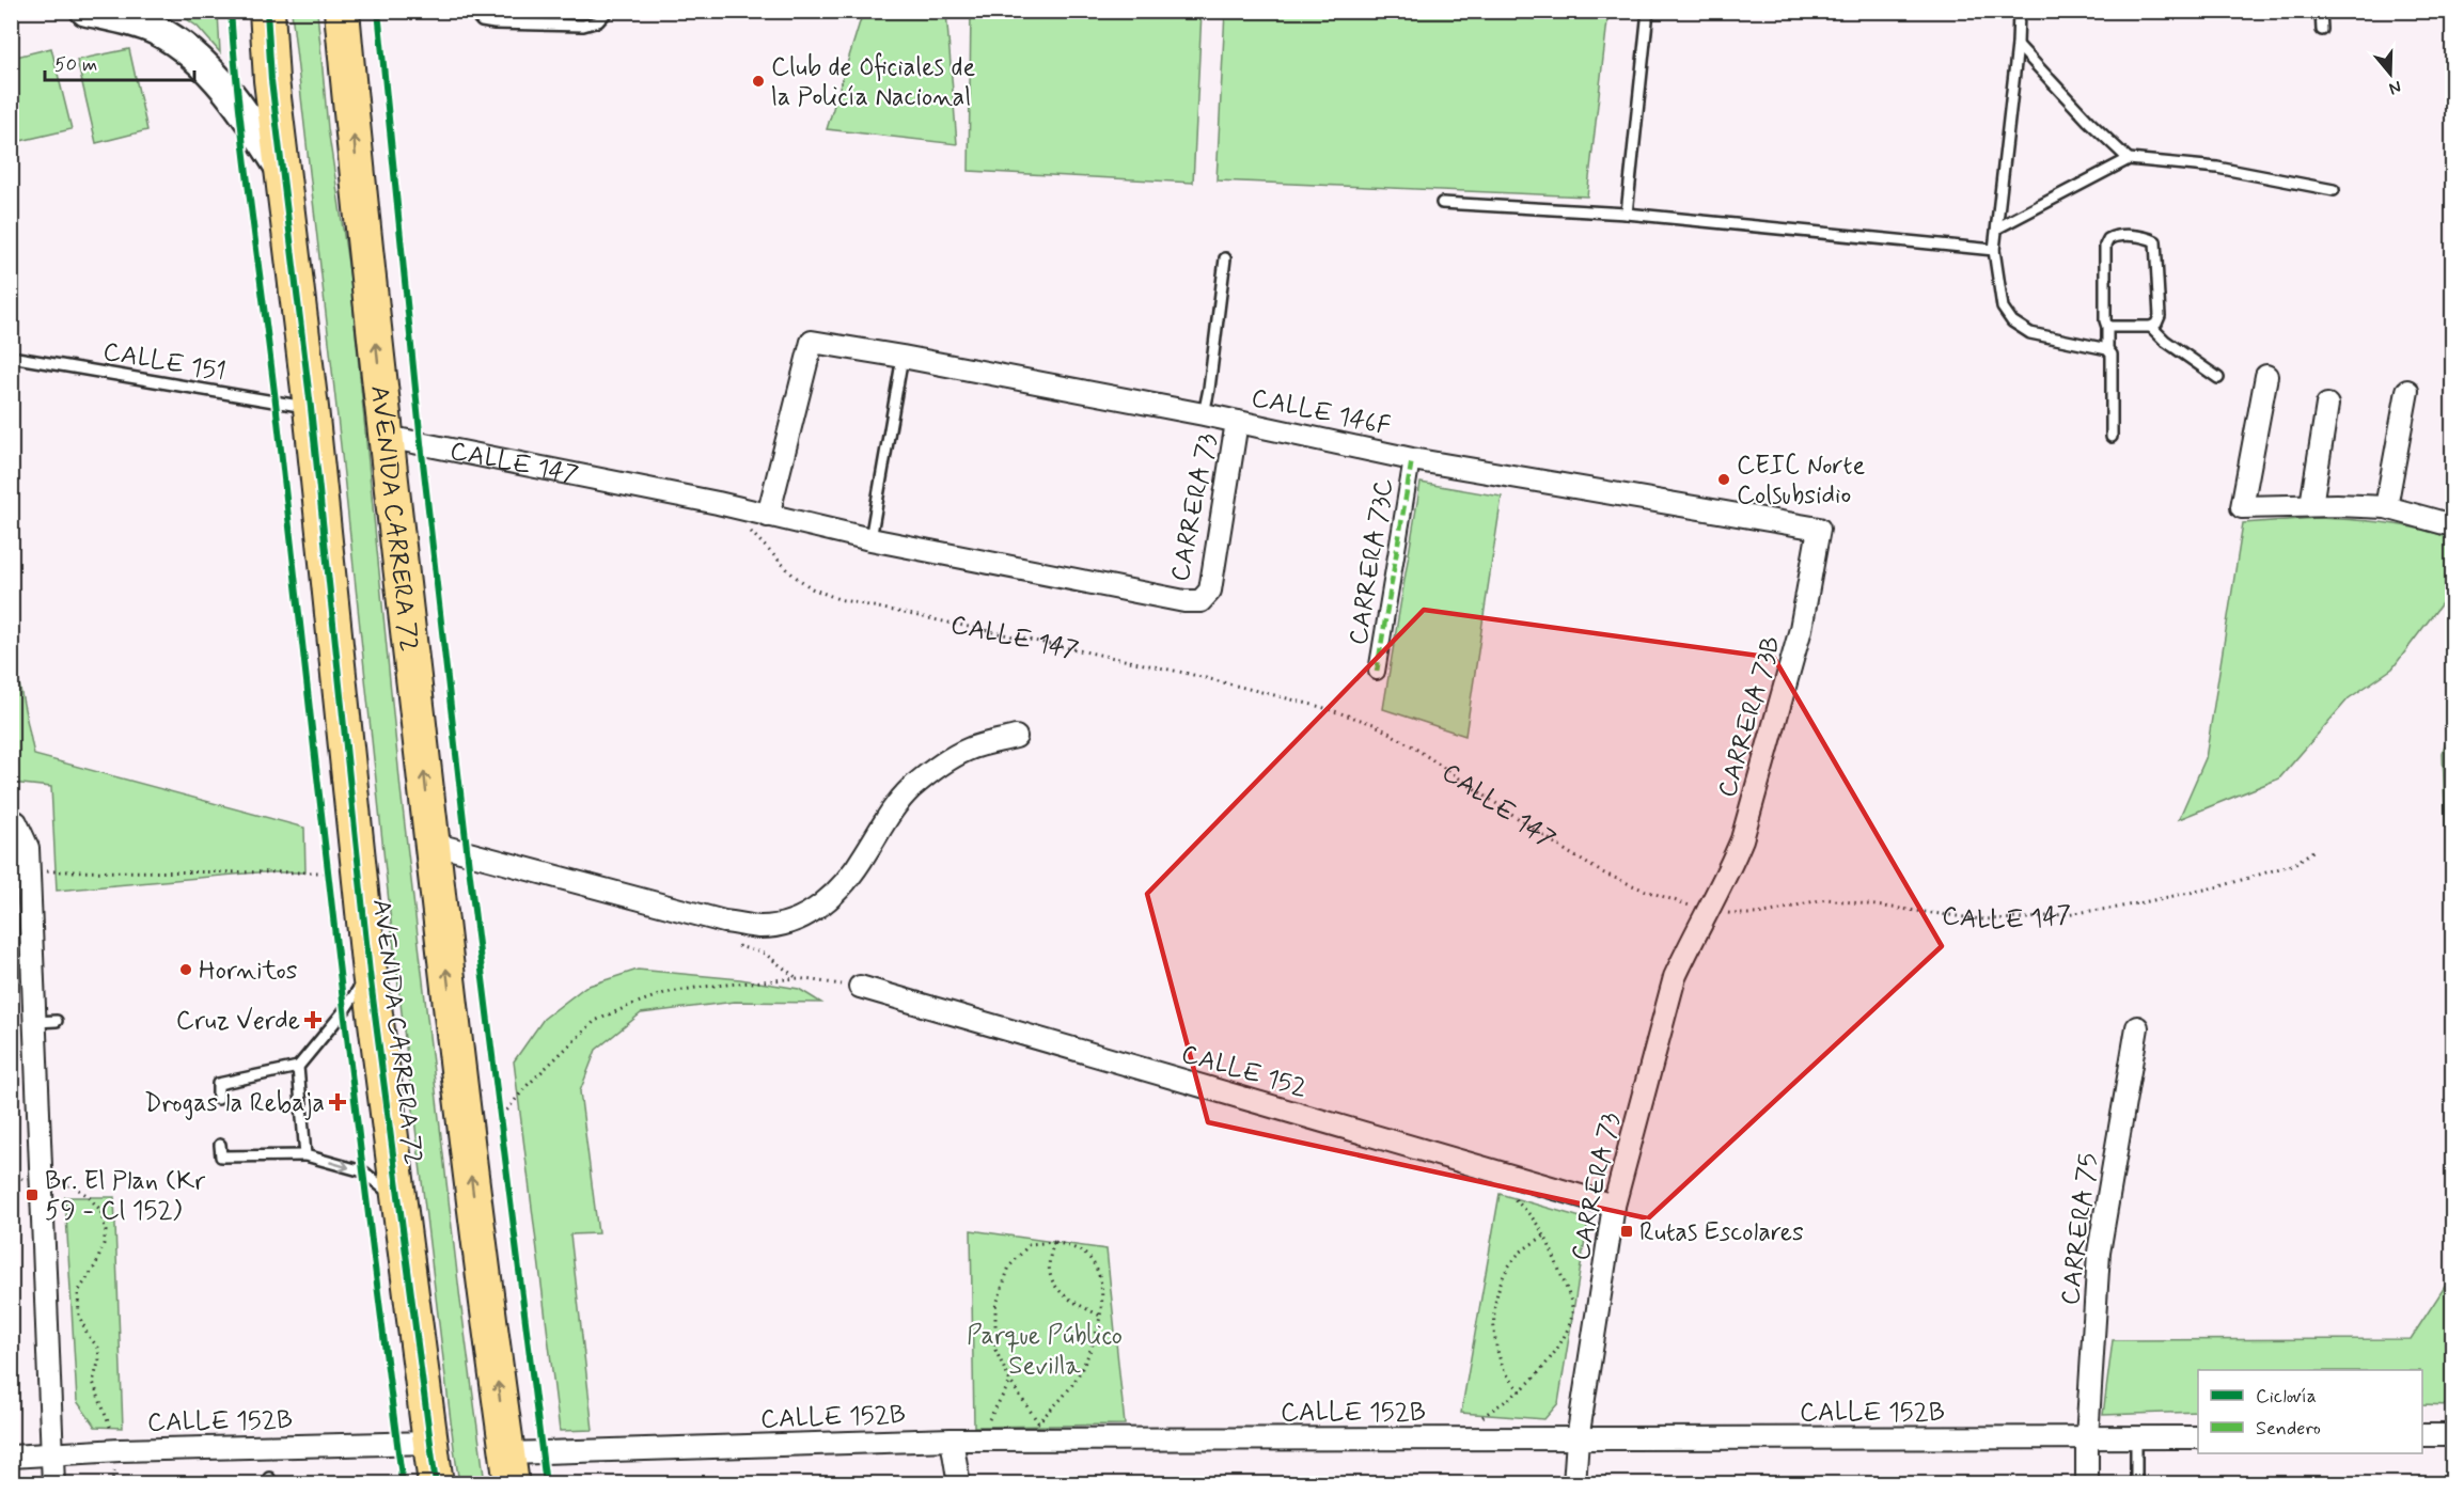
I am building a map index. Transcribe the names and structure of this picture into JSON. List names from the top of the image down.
{
  "streets": {
    "highway": ["AVENIDA CARRERA 72"],
    "street": [
      "CALLE 146F",
      "CALLE 147",
      "CARRERA 73",
      "CARRERA 73C",
      "CARRERA 73B",
      "CALLE 152",
      "CARRERA 75",
      "CALLE 152B"
    ],
    "lane": ["CALLE 151"]
  },
  "crossings": [
    ["CALLE 151", "AVENIDA CARRERA 72"],
    ["CALLE 146F", "CALLE 147"],
    ["CALLE 146F", "CARRERA 73"],
    ["CALLE 146F", "CARRERA 73C"],
    ["CALLE 146F", "CARRERA 73B"],
    ["CALLE 147", "CARRERA 73"],
    ["CALLE 147", "AVENIDA CARRERA 72"],
    ["CALLE 147", "CARRERA 73B"],
    ["CARRERA 73", "CARRERA 73B"],
    ["CARRERA 73", "CALLE 152"],
    ["CARRERA 73", "CALLE 152B"],
    ["AVENIDA CARRERA 72", "CALLE 152B"],
    ["CARRERA 75", "CALLE 152B"]
  ],
  "parks": ["Parque Público Sevilla"],
  "places": {
    "other": ["Club de Oficiales de la Policía Nacional", "CEIC Norte Colsubsidio", "Hornitos"],
    "health": ["Cruz Verde", "Drogas la Rebaja"],
    "transit": ["Br. El Plan (Kr 59 - Cl 152)", "Rutas Escolares"]
  },
  "legend": ["Ciclovía", "Sendero"],
  "scale_bar": "50 m",
  "north": "bottom"
}
